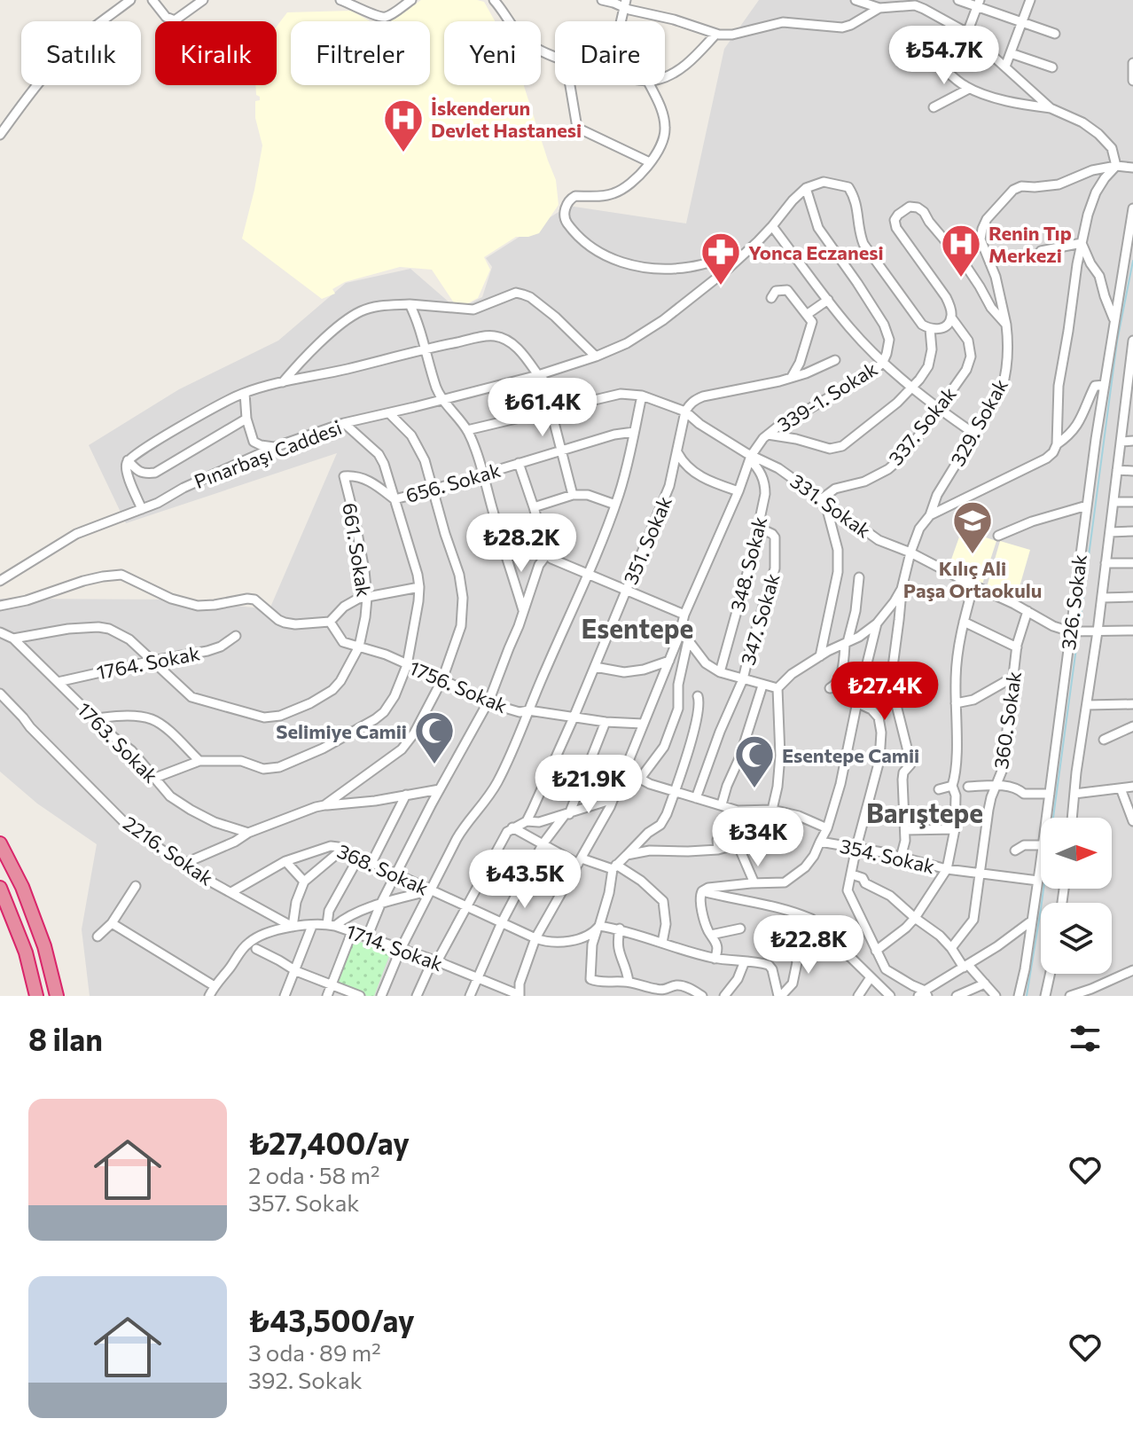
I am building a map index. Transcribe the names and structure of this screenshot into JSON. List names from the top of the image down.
{
  "streets": {
    "street": [
      "339-1. Sokak",
      "329. Sokak",
      "337. Sokak",
      "Pınarbaşı Caddesi",
      "656. Sokak",
      "331. Sokak",
      "351. Sokak",
      "661. Sokak",
      "348. Sokak",
      "326. Sokak",
      "347. Sokak",
      "1764. Sokak",
      "1756. Sokak",
      "360. Sokak",
      "1763. Sokak",
      "2216. Sokak",
      "354. Sokak",
      "368. Sokak",
      "1714. Sokak"
    ]
  },
  "crossings": [
    ["339-1. Sokak", "Pınarbaşı Caddesi"],
    ["339-1. Sokak", "331. Sokak"],
    ["339-1. Sokak", "348. Sokak"],
    ["339-1. Sokak", "1756. Sokak"],
    ["339-1. Sokak", "368. Sokak"],
    ["339-1. Sokak", "1714. Sokak"],
    ["329. Sokak", "331. Sokak"],
    ["337. Sokak", "331. Sokak"],
    ["656. Sokak", "661. Sokak"],
    ["331. Sokak", "351. Sokak"],
    ["331. Sokak", "348. Sokak"],
    ["331. Sokak", "326. Sokak"],
    ["331. Sokak", "360. Sokak"],
    ["351. Sokak", "1756. Sokak"],
    ["661. Sokak", "1764. Sokak"],
    ["661. Sokak", "1756. Sokak"],
    ["348. Sokak", "347. Sokak"],
    ["326. Sokak", "354. Sokak"],
    ["1764. Sokak", "1763. Sokak"],
    ["360. Sokak", "354. Sokak"],
    ["2216. Sokak", "368. Sokak"],
    ["2216. Sokak", "1714. Sokak"]
  ],
  "districts": ["Esentepe", "Barıştepe"],
  "places": {
    "hospital": ["İskenderun Devlet Hastanesi", "Renin Tıp Merkezi"],
    "pharmacy": ["Yonca Eczanesi"],
    "school or university": ["Kılıç Ali Paşa Ortaokulu"],
    "mosque": ["Selimiye Camii", "Esentepe Camii"]
  },
  "north": "right",
  "page": {
    "chip": [
      "Satılık",
      "Kiralık",
      "Filtreler",
      "Yeni",
      "Daire"
    ],
    "price": [
      "₺54.7K",
      "₺61.4K",
      "₺28.2K",
      "₺27.4K",
      "₺21.9K",
      "₺34K",
      "₺43.5K",
      "₺22.8K"
    ],
    "heading": "8 ilan",
    "list": [
      {
        "name": "₺27,400/ay",
        "note": "2 oda · 58 m² · 357. Sokak"
      },
      {
        "name": "₺43,500/ay",
        "note": "3 oda · 89 m² · 392. Sokak"
      }
    ]
  }
}
